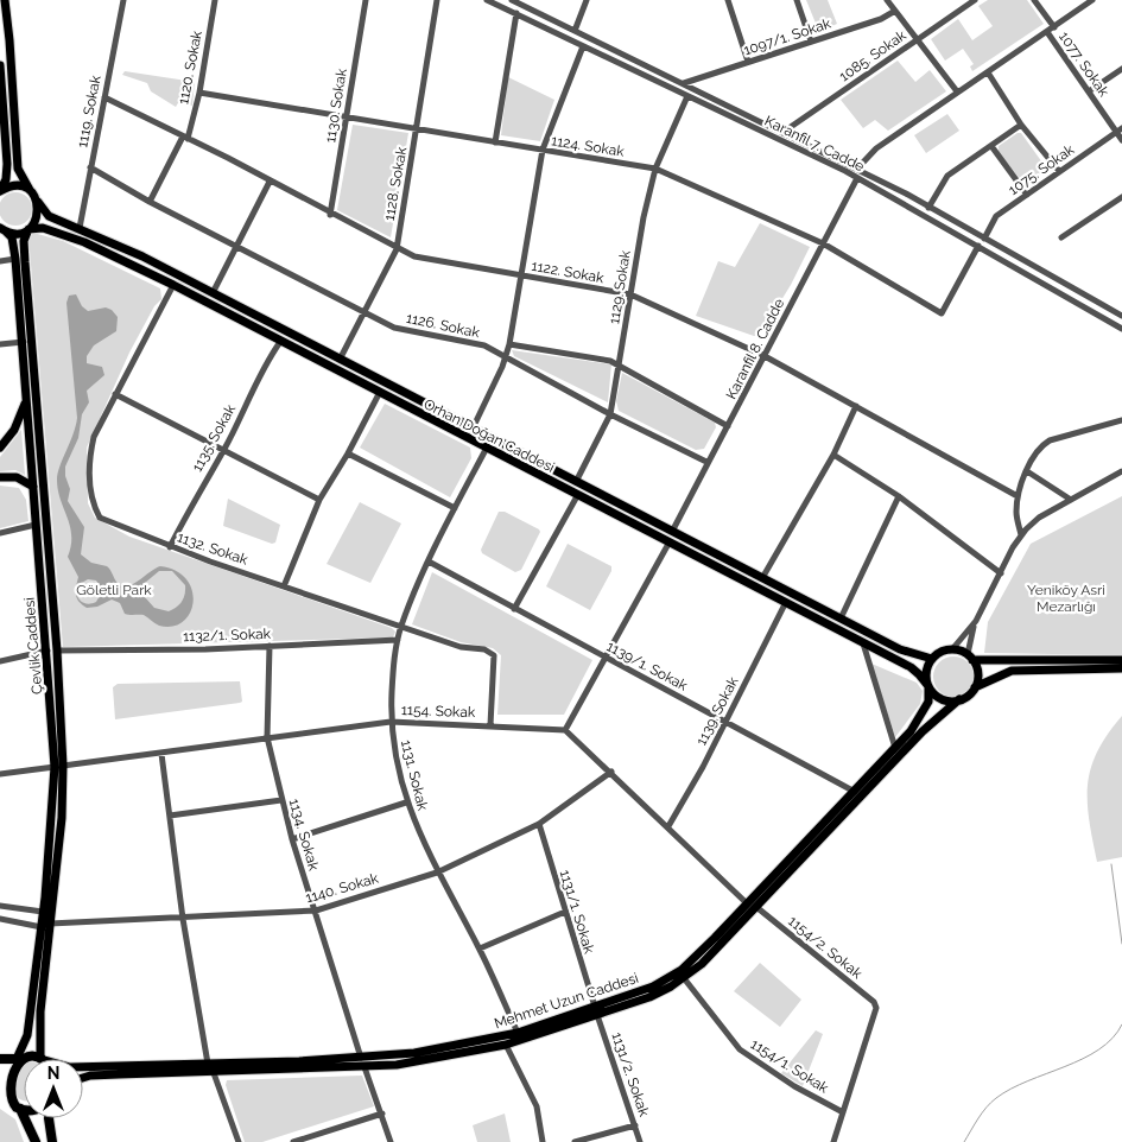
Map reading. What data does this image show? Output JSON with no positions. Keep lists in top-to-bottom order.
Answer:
{
  "streets": {
    "main road": ["Orhan Doğan Caddesi", "Çevlik Caddesi", "Mehmet Uzun Caddesi"],
    "street": [
      "1097/1. Sokak",
      "1085. Sokak",
      "1077. Sokak",
      "1120. Sokak",
      "1130. Sokak",
      "1119. Sokak",
      "Karanfil 7. Cadde",
      "1124. Sokak",
      "1075. Sokak",
      "1128. Sokak",
      "1122. Sokak",
      "1129. Sokak",
      "1126. Sokak",
      "Karanfil 8. Cadde",
      "1135. Sokak",
      "1132. Sokak",
      "1132/1. Sokak",
      "1139/1. Sokak",
      "1154. Sokak",
      "1139. Sokak",
      "1131. Sokak",
      "1134. Sokak",
      "1140. Sokak",
      "1131/1. Sokak",
      "1154/2. Sokak",
      "1154/1. Sokak",
      "1131/2. Sokak"
    ]
  },
  "crossings": [
    ["1097/1. Sokak", "Karanfil 7. Cadde"],
    ["1085. Sokak", "Karanfil 7. Cadde"],
    ["1077. Sokak", "1075. Sokak"],
    ["1120. Sokak", "1124. Sokak"],
    ["1120. Sokak", "1122. Sokak"],
    ["1120. Sokak", "1126. Sokak"],
    ["1130. Sokak", "1124. Sokak"],
    ["1130. Sokak", "1122. Sokak"],
    ["1119. Sokak", "1122. Sokak"],
    ["1119. Sokak", "1126. Sokak"],
    ["Karanfil 7. Cadde", "1124. Sokak"],
    ["Karanfil 7. Cadde", "1075. Sokak"],
    ["Karanfil 7. Cadde", "1129. Sokak"],
    ["Karanfil 7. Cadde", "Karanfil 8. Cadde"],
    ["1124. Sokak", "1128. Sokak"],
    ["1124. Sokak", "1129. Sokak"],
    ["1124. Sokak", "Karanfil 8. Cadde"],
    ["1128. Sokak", "1122. Sokak"],
    ["1128. Sokak", "1126. Sokak"],
    ["1122. Sokak", "1129. Sokak"],
    ["1122. Sokak", "Karanfil 8. Cadde"],
    ["1129. Sokak", "1126. Sokak"],
    ["1126. Sokak", "Karanfil 8. Cadde"],
    ["Orhan Doğan Caddesi", "1135. Sokak"],
    ["Orhan Doğan Caddesi", "1132. Sokak"],
    ["Orhan Doğan Caddesi", "Çevlik Caddesi"],
    ["Orhan Doğan Caddesi", "1139. Sokak"],
    ["Orhan Doğan Caddesi", "1131. Sokak"],
    ["Orhan Doğan Caddesi", "Mehmet Uzun Caddesi"],
    ["1135. Sokak", "1132. Sokak"],
    ["1132. Sokak", "1154. Sokak"],
    ["1132. Sokak", "1131. Sokak"],
    ["1132/1. Sokak", "Çevlik Caddesi"],
    ["1132/1. Sokak", "1131. Sokak"],
    ["1132/1. Sokak", "1134. Sokak"],
    ["Çevlik Caddesi", "1154. Sokak"],
    ["Çevlik Caddesi", "1140. Sokak"],
    ["1139/1. Sokak", "1139. Sokak"],
    ["1139/1. Sokak", "1131. Sokak"],
    ["1139/1. Sokak", "Mehmet Uzun Caddesi"],
    ["1154. Sokak", "1131. Sokak"],
    ["1154. Sokak", "1134. Sokak"],
    ["1131. Sokak", "1140. Sokak"],
    ["1131. Sokak", "Mehmet Uzun Caddesi"],
    ["1134. Sokak", "1140. Sokak"],
    ["1134. Sokak", "Mehmet Uzun Caddesi"],
    ["1140. Sokak", "1131/1. Sokak"],
    ["1131/1. Sokak", "Mehmet Uzun Caddesi"],
    ["1131/1. Sokak", "1131/2. Sokak"],
    ["1154/2. Sokak", "1154/1. Sokak"],
    ["Mehmet Uzun Caddesi", "1131/2. Sokak"]
  ],
  "parks": ["Göletli Park", "Yeniköy Asri Mezarlığı"],
  "north": "top"
}
